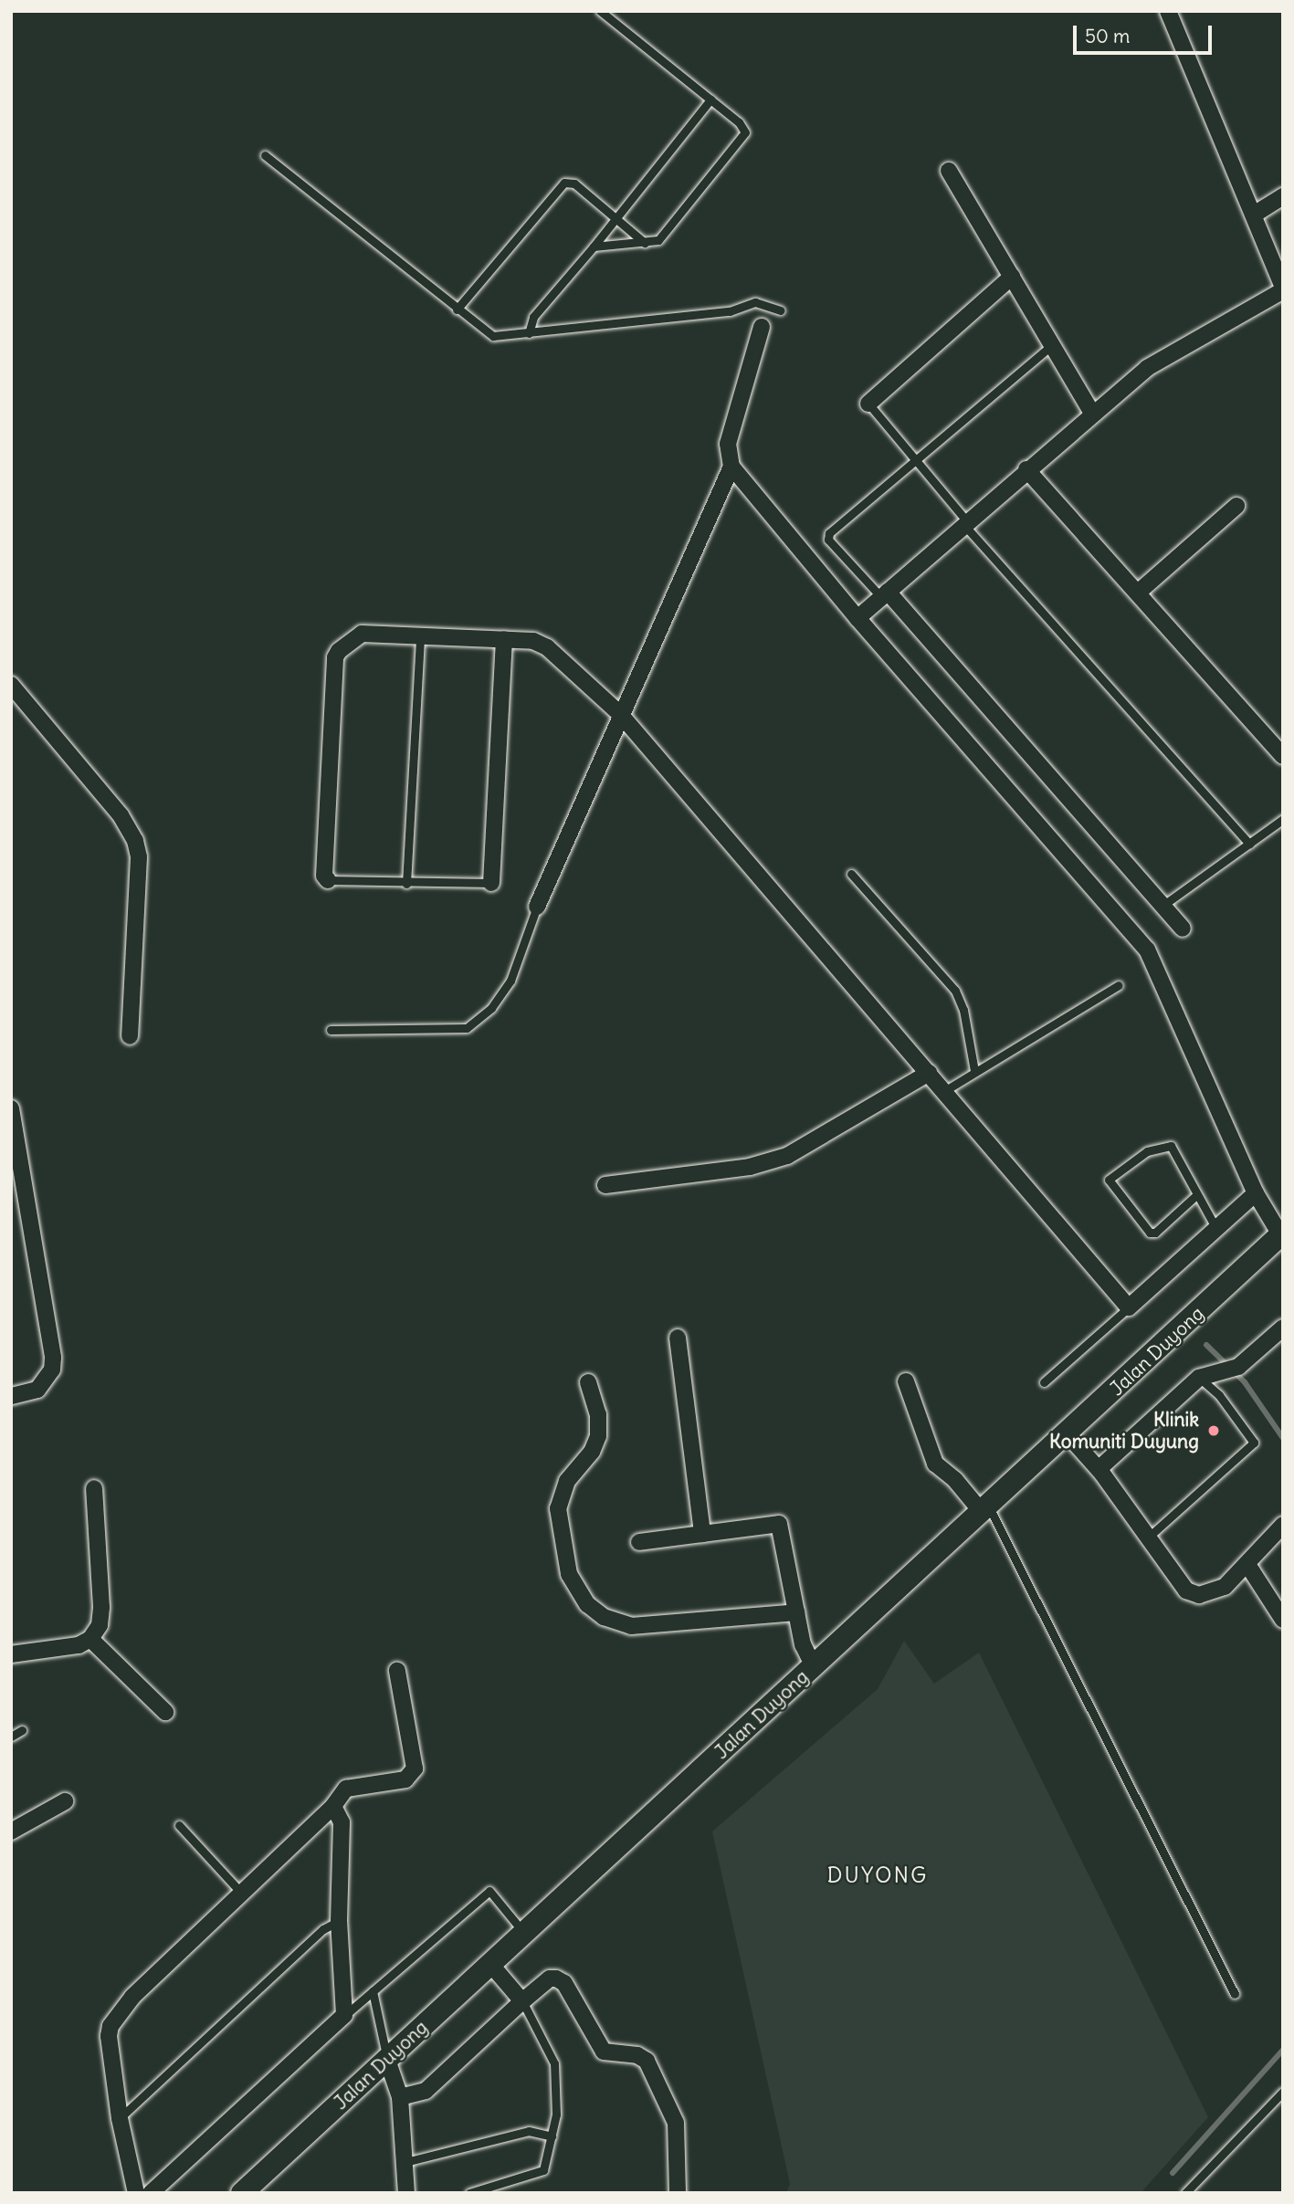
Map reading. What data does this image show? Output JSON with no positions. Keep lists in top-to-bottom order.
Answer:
{
  "streets": {
    "main road": ["Jalan Duyong"]
  },
  "districts": ["DUYONG"],
  "places": ["Klinik Komuniti Duyung"],
  "scale_bar": "50 m"
}
